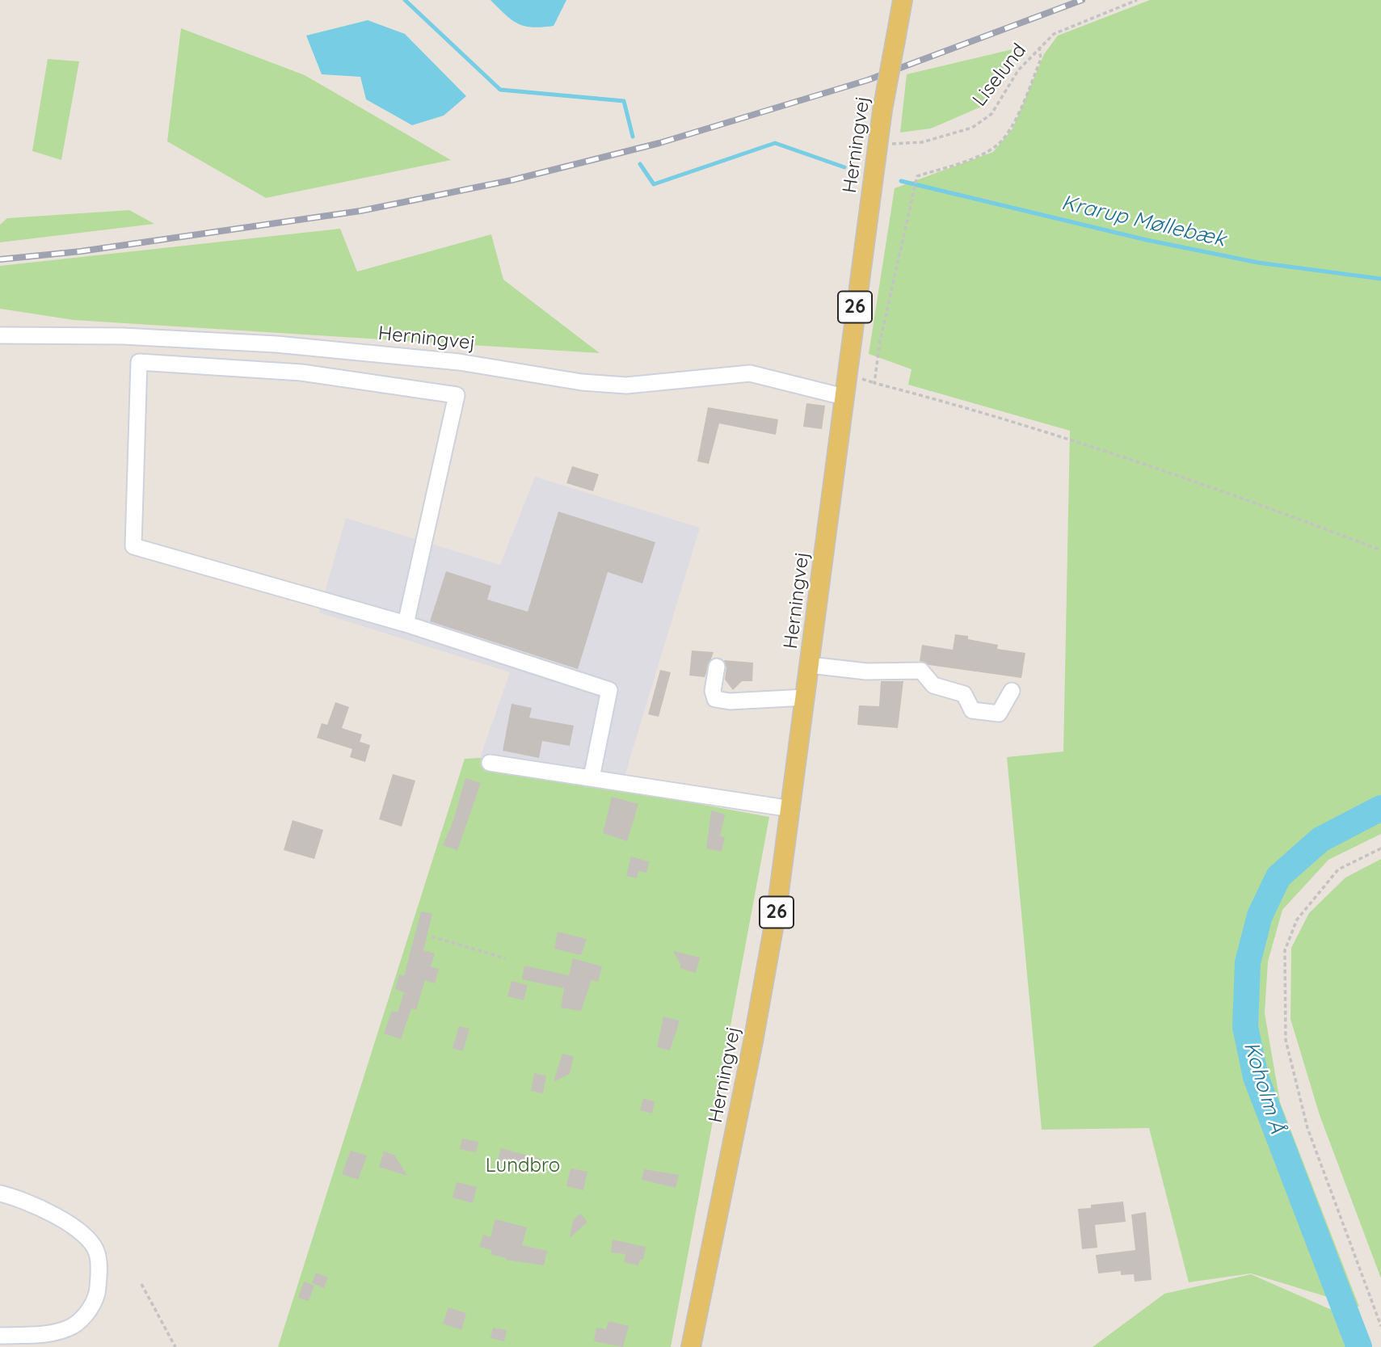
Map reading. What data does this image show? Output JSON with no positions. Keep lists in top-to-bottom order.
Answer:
{
  "streets": {
    "main road": ["Herningvej", "26"],
    "path": ["Liselund"]
  },
  "crossings": [
    ["Liselund", "Herningvej"]
  ],
  "water": ["Krarup Møllebæk", "Koholm Å"],
  "parks": ["Lundbro"]
}
